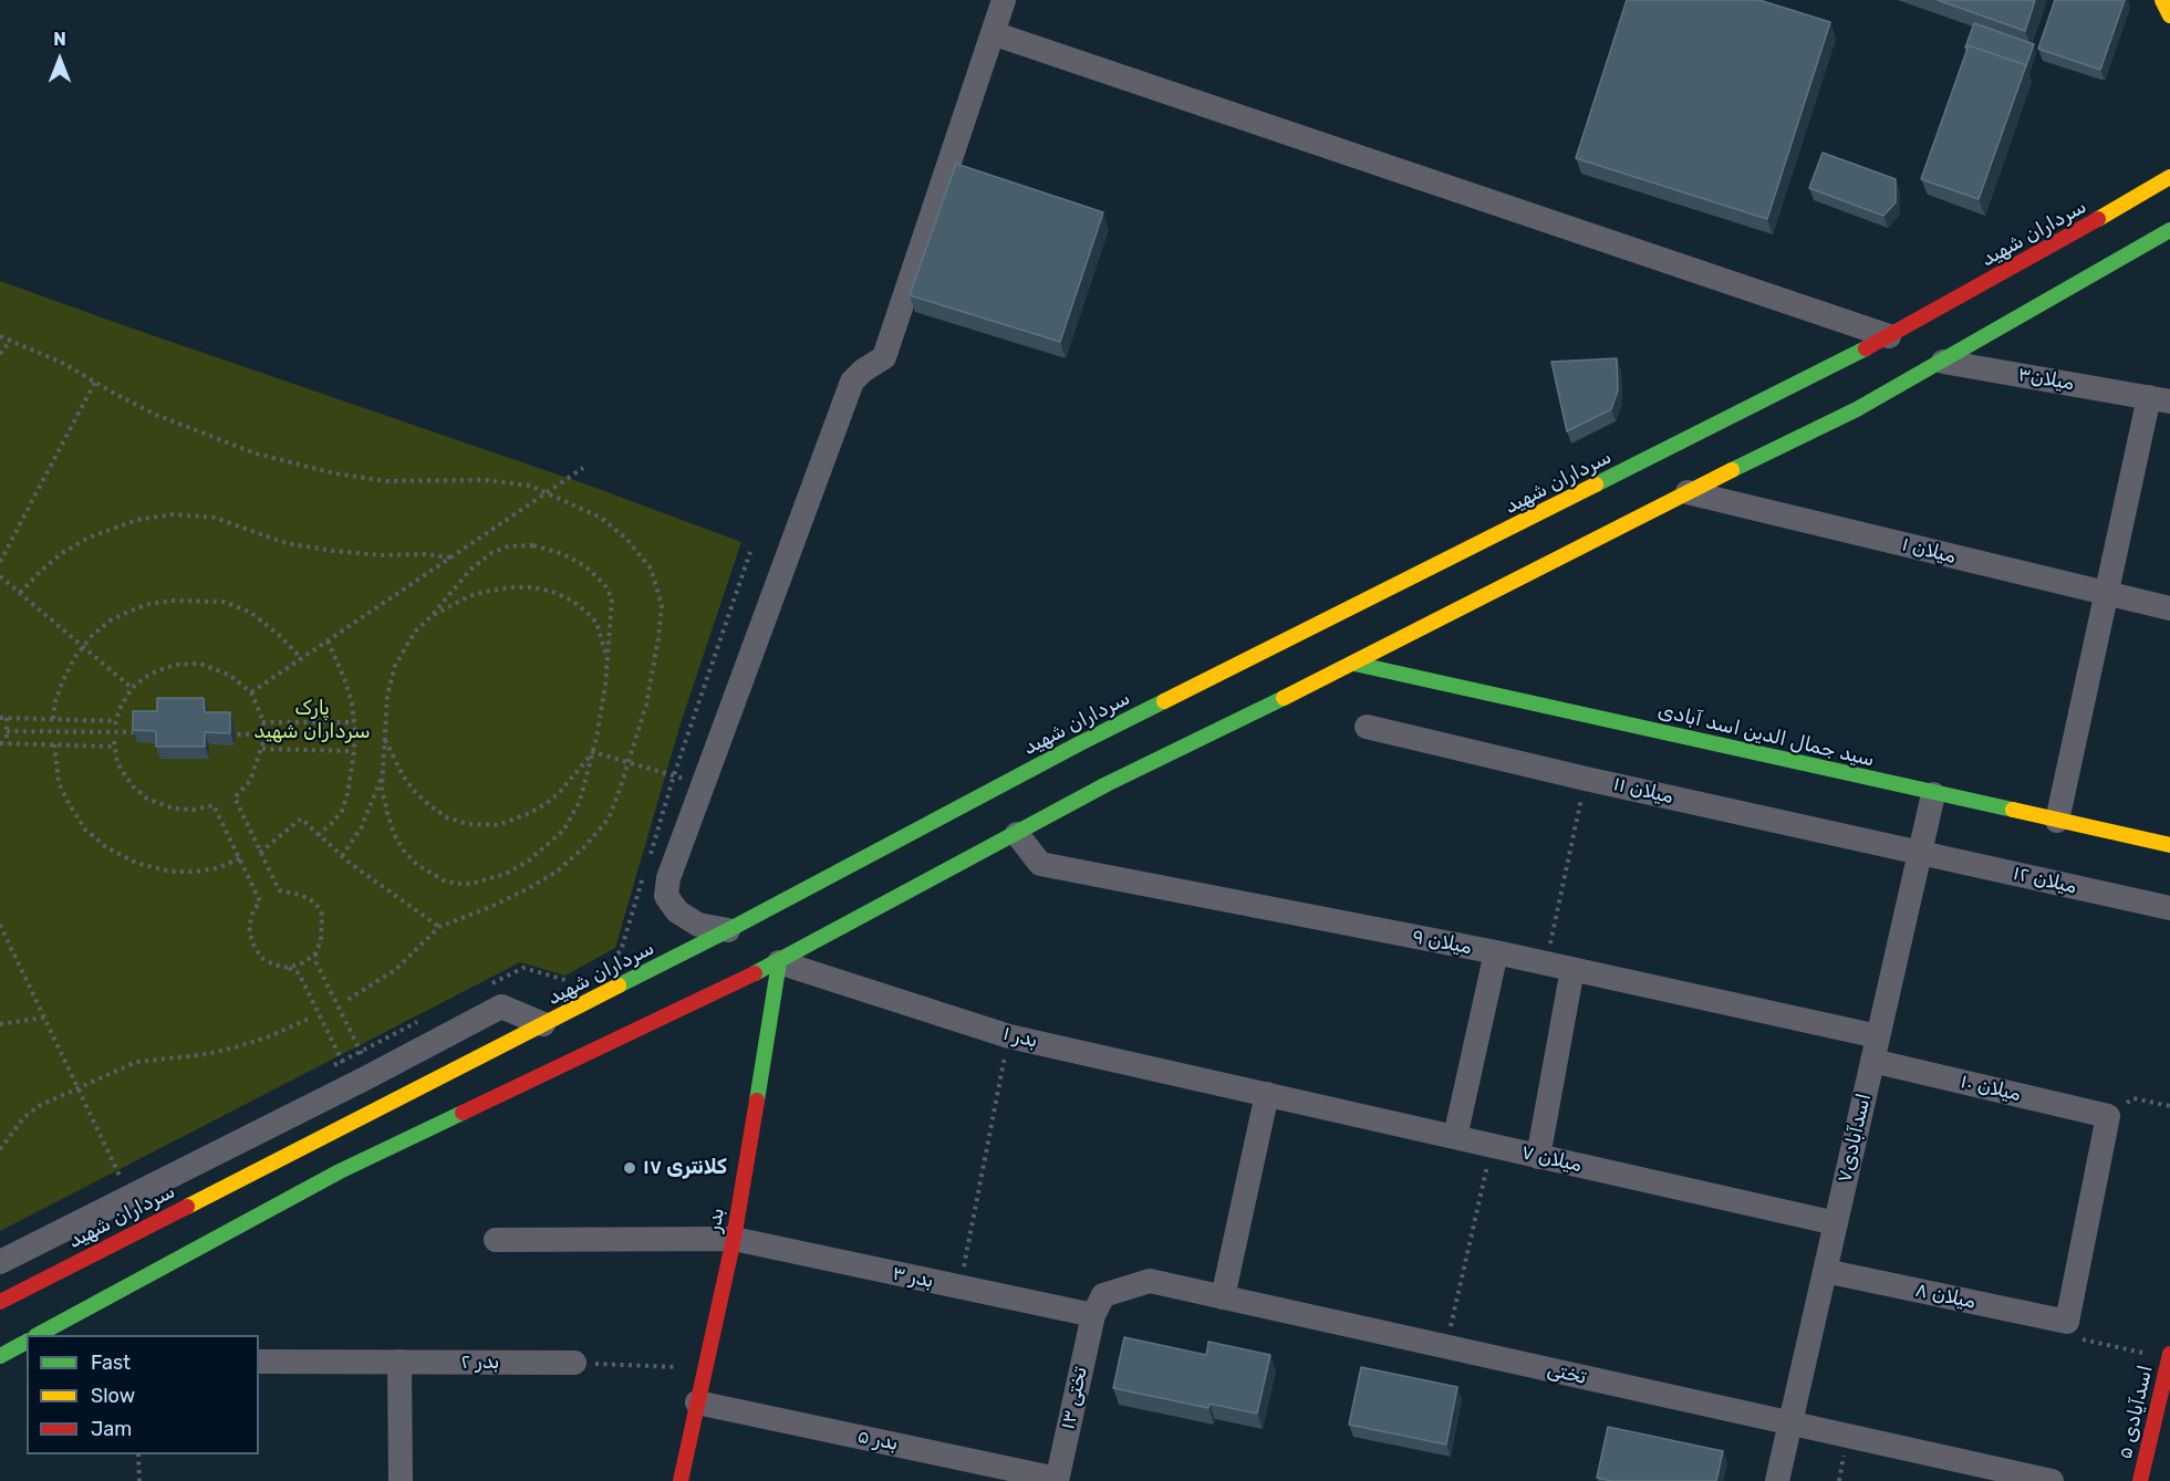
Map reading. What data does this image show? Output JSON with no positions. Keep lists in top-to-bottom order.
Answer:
{
  "streets": {
    "street": [
      "سرداران شهید",
      "میلان۳",
      "میلان ۱",
      "سید جمال الدین اسد آبادی",
      "میلان ۱۱",
      "میلان ۱۲",
      "میلان ۹",
      "بدر ۱",
      "میلان ۱۰",
      "اسدآبادی۷",
      "میلان ۷",
      "بدر",
      "بدر ۳",
      "میلان ۸",
      "بدر ۲",
      "تختی",
      "تختی ۱۳",
      "اسدآیادی ۵",
      "بدر ۵"
    ]
  },
  "crossings": [
    ["سید جمال الدین اسد آبادی", "اسدآبادی۷"],
    ["میلان ۱۱", "میلان ۱۲"],
    ["میلان ۱۱", "اسدآبادی۷"],
    ["میلان ۱۲", "اسدآبادی۷"],
    ["میلان ۹", "اسدآبادی۷"],
    ["بدر ۱", "میلان ۷"],
    ["بدر ۱", "بدر"],
    ["میلان ۱۰", "اسدآبادی۷"],
    ["اسدآبادی۷", "میلان ۷"],
    ["اسدآبادی۷", "میلان ۸"],
    ["اسدآبادی۷", "تختی"],
    ["بدر", "بدر ۳"],
    ["بدر", "بدر ۵"],
    ["بدر ۳", "تختی"],
    ["بدر ۳", "تختی ۱۳"],
    ["تختی", "تختی ۱۳"],
    ["تختی ۱۳", "بدر ۵"]
  ],
  "parks": ["پارک سرداران شهید"],
  "places": ["کلانتری ۱۷"],
  "legend": ["Fast", "Slow", "Jam"],
  "north": "top"
}
